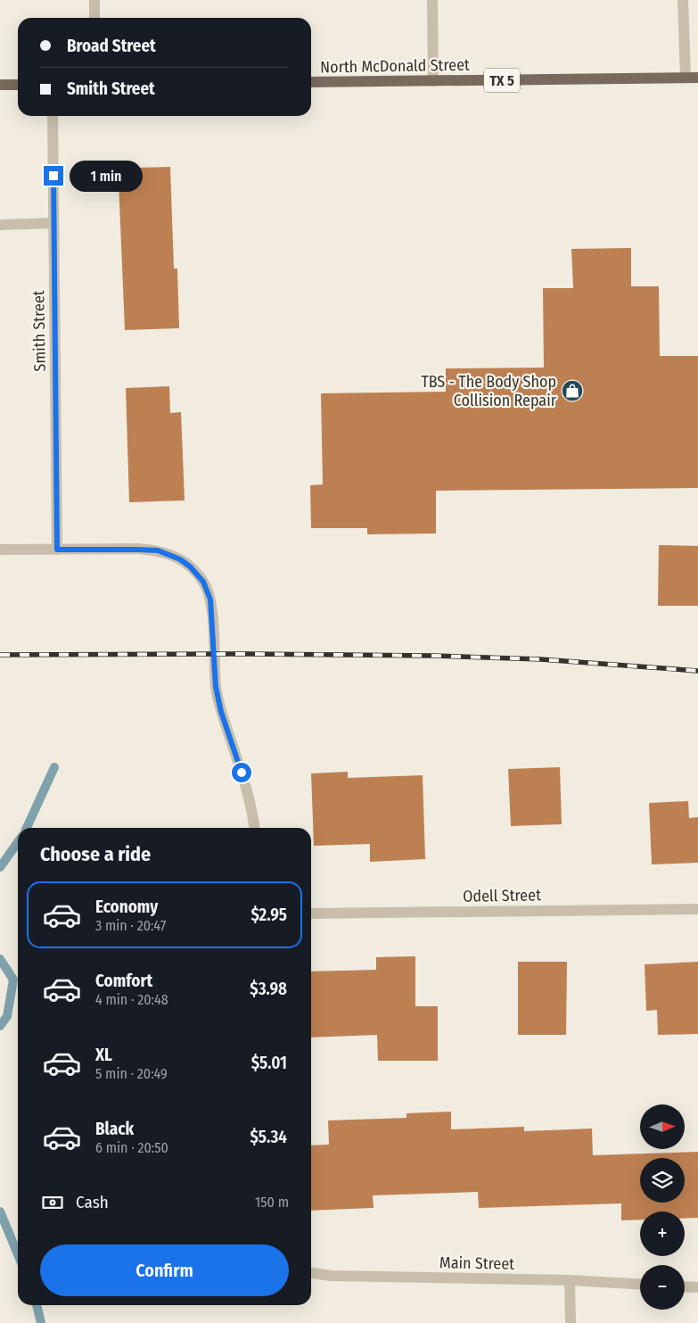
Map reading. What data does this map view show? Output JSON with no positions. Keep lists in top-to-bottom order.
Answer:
{
  "streets": {
    "main road": ["North McDonald Street", "TX 5"],
    "street": ["Smith Street", "Odell Street", "Main Street"]
  },
  "places": {
    "shop": ["TBS - The Body Shop Collision Repair"]
  },
  "north": "right",
  "page": {
    "banner": ["Broad Street", "Smith Street"],
    "bubble": "1 min",
    "heading": "Choose a ride",
    "list": [
      {
        "name": "Economy",
        "note": "3 min · 20:47",
        "value": "$2.95"
      },
      {
        "name": "Comfort",
        "note": "4 min · 20:48",
        "value": "$3.98"
      },
      {
        "name": "XL",
        "note": "5 min · 20:49",
        "value": "$5.01"
      },
      {
        "name": "Black",
        "note": "6 min · 20:50",
        "value": "$5.34"
      }
    ],
    "map_buttons": ["+", "−"],
    "pay": ["Cash", "150 m"],
    "buttons": "Confirm"
  }
}
